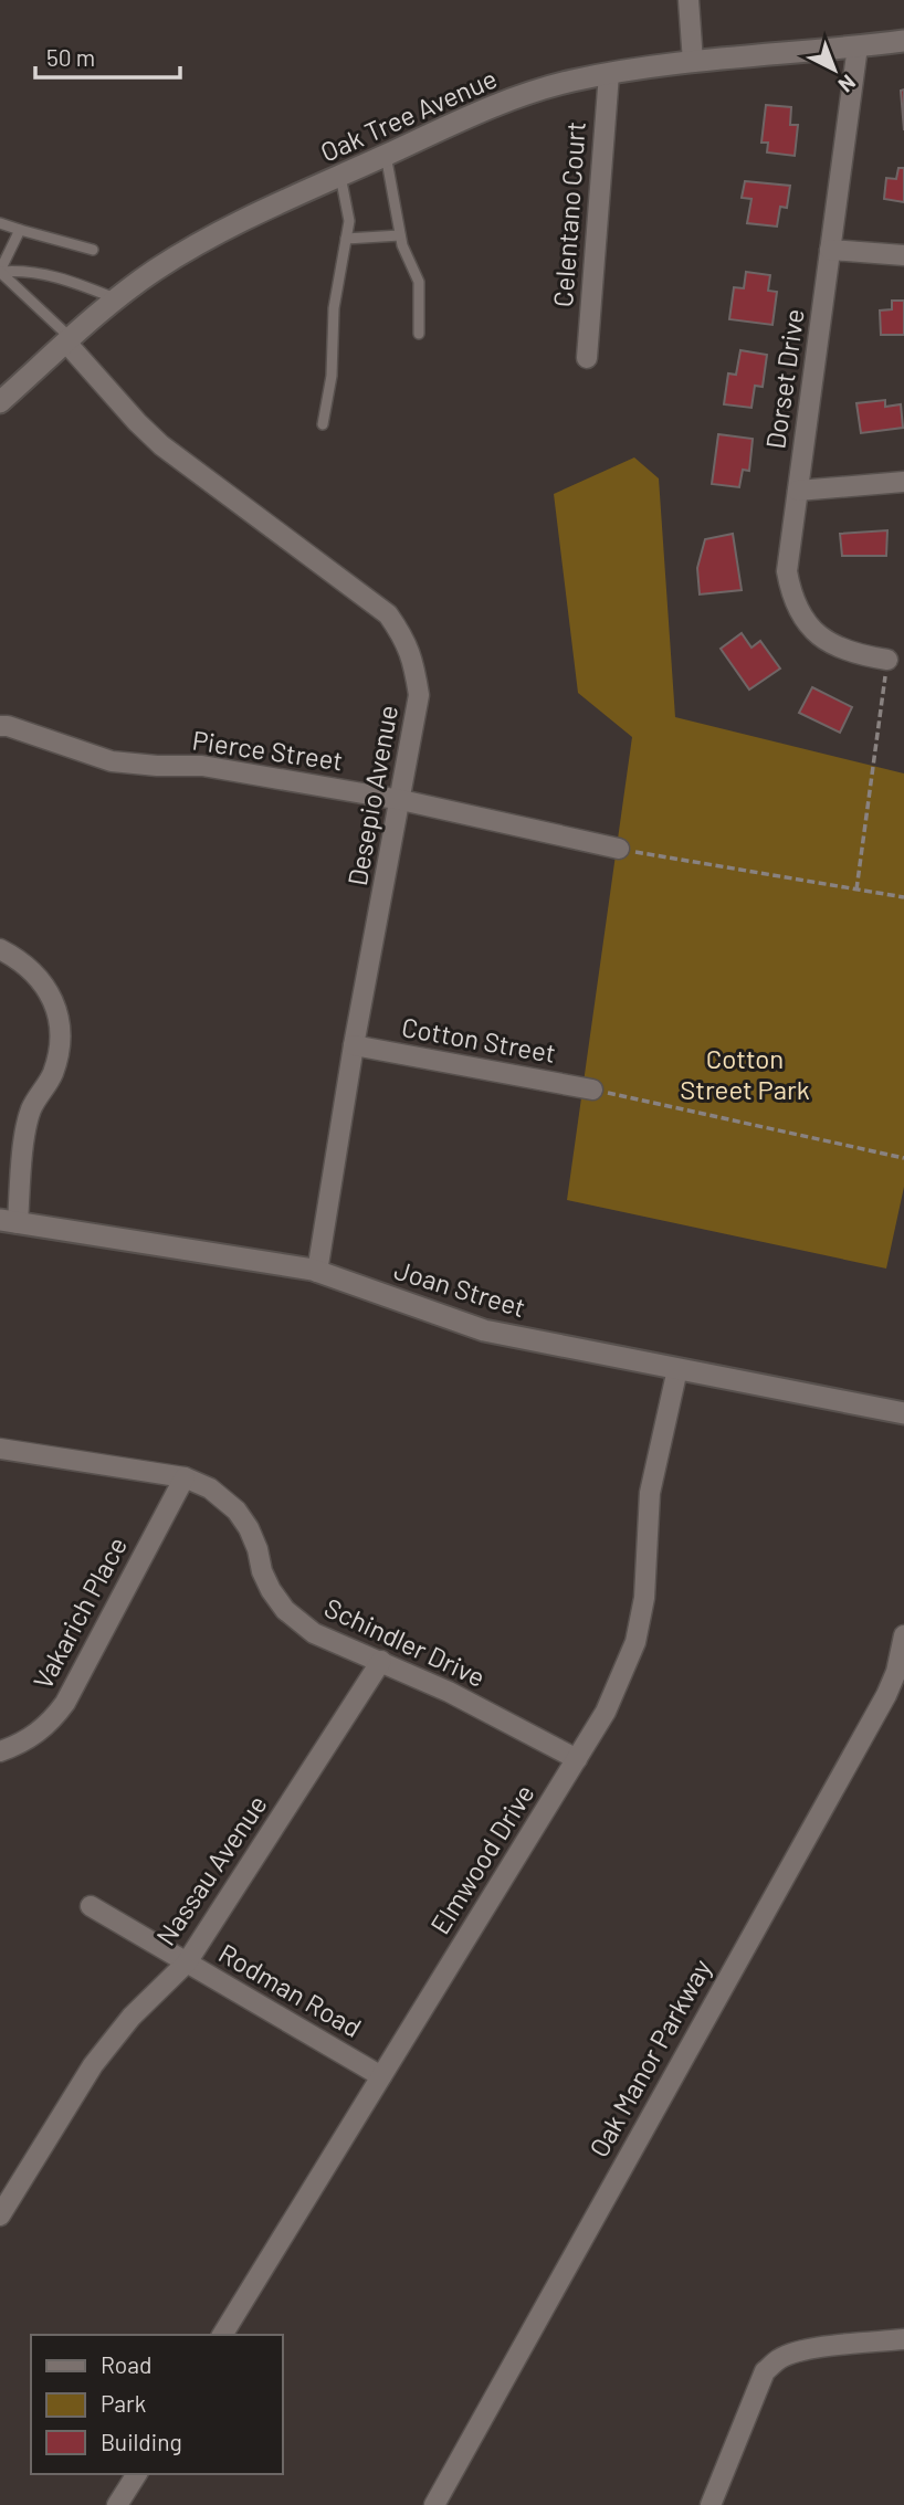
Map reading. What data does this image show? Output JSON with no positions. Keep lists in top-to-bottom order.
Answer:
{
  "streets": {
    "street": [
      "Oak Tree Avenue",
      "Celentano Court",
      "Dorset Drive",
      "Pierce Street",
      "Desepio Avenue",
      "Cotton Street",
      "Joan Street",
      "Vakarich Place",
      "Schindler Drive",
      "Elmwood Drive",
      "Nassau Avenue",
      "Rodman Road",
      "Oak Manor Parkway"
    ]
  },
  "crossings": [
    ["Oak Tree Avenue", "Celentano Court"],
    ["Oak Tree Avenue", "Dorset Drive"],
    ["Oak Tree Avenue", "Desepio Avenue"],
    ["Pierce Street", "Desepio Avenue"],
    ["Desepio Avenue", "Cotton Street"],
    ["Desepio Avenue", "Joan Street"],
    ["Joan Street", "Elmwood Drive"],
    ["Vakarich Place", "Schindler Drive"],
    ["Schindler Drive", "Elmwood Drive"],
    ["Schindler Drive", "Nassau Avenue"],
    ["Elmwood Drive", "Rodman Road"],
    ["Nassau Avenue", "Rodman Road"]
  ],
  "parks": ["Cotton Street Park"],
  "legend": ["Road", "Park", "Building"],
  "scale_bar": "50 m",
  "north": "bottom right"
}
